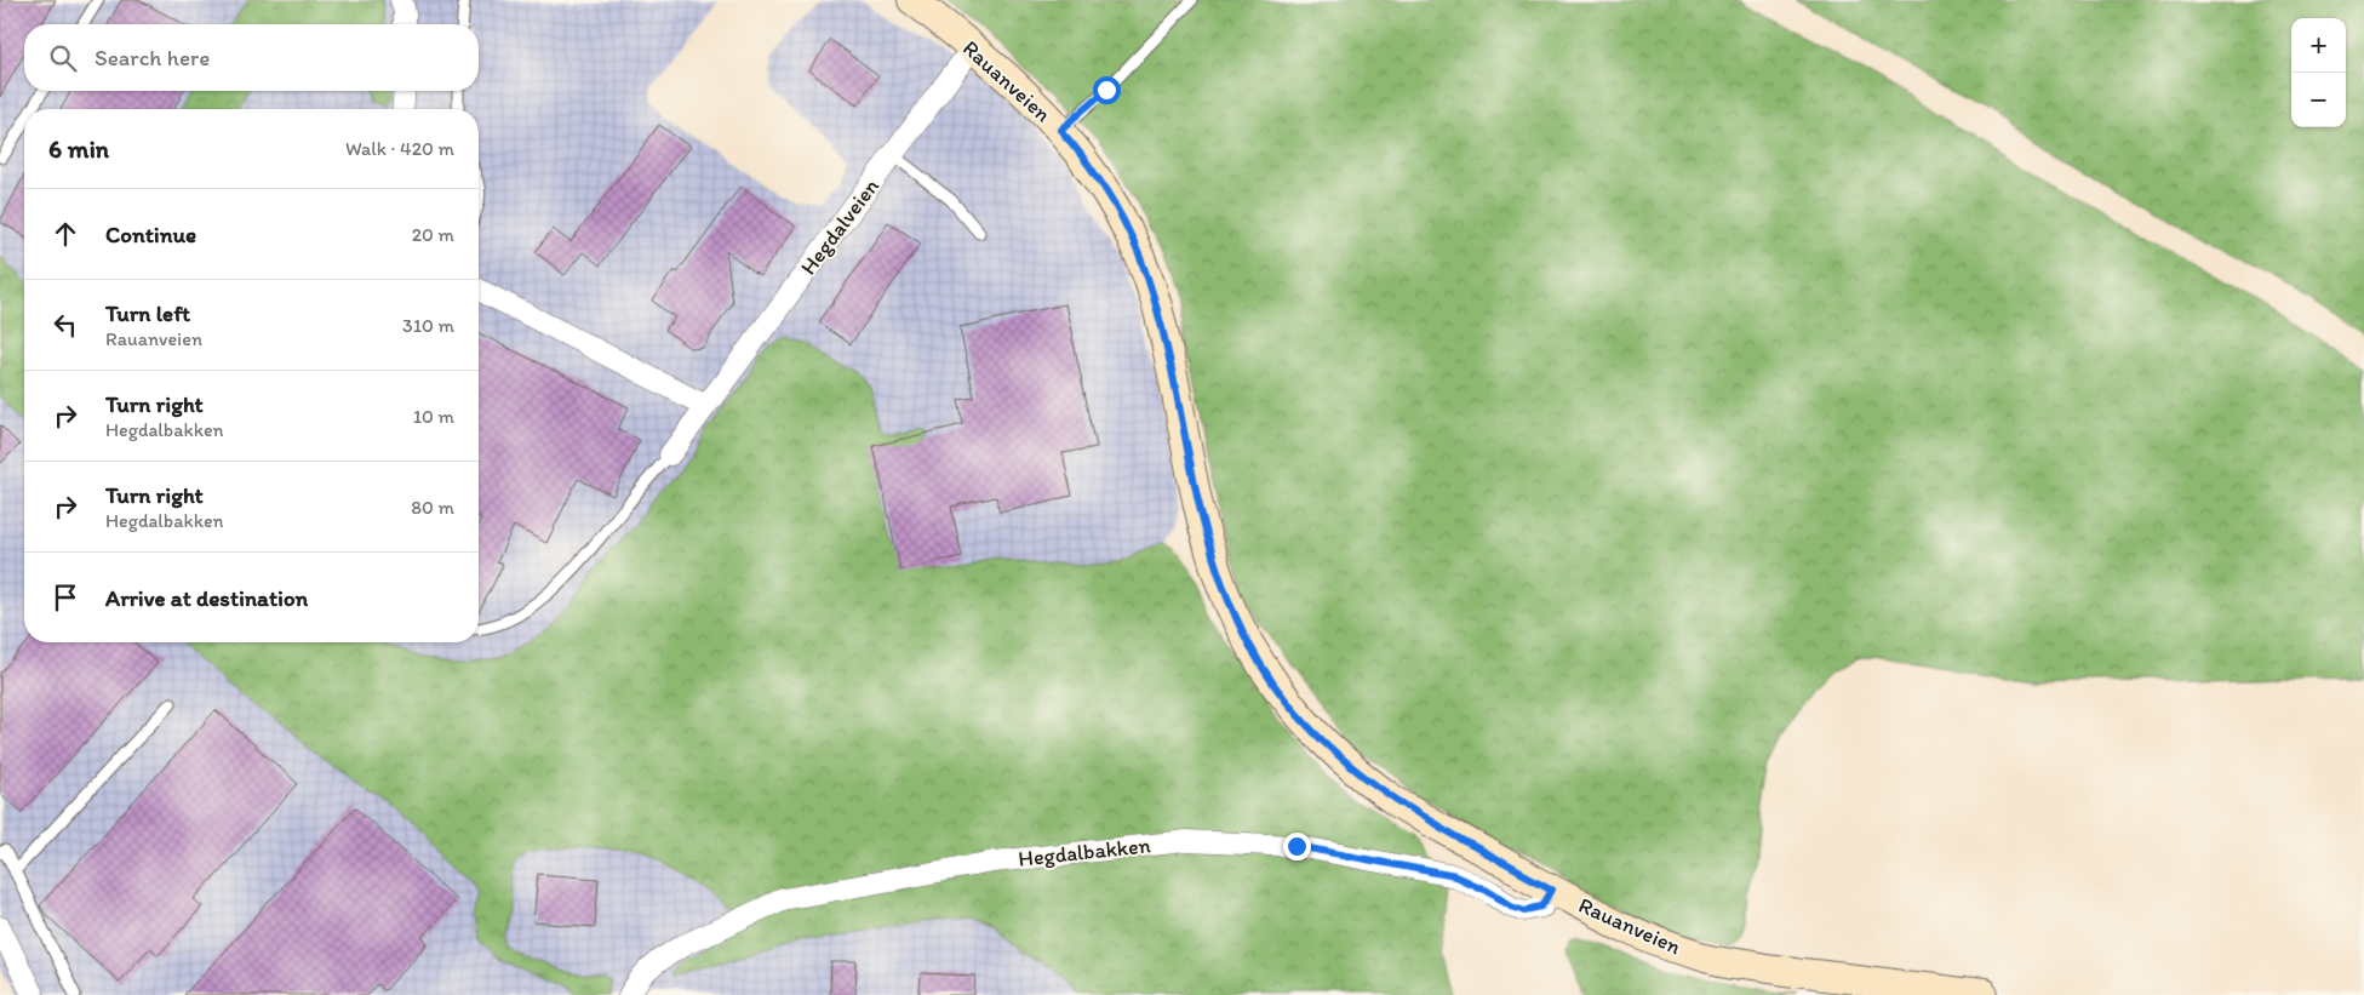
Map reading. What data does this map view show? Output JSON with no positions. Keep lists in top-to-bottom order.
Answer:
{
  "streets": {
    "main road": ["Rauanveien"],
    "street": ["Hegdalveien", "Hegdalbakken"]
  },
  "crossings": [
    ["Rauanveien", "Hegdalveien"],
    ["Rauanveien", "Hegdalbakken"]
  ],
  "page": {
    "map_buttons": ["+", "−"],
    "search": "Search here",
    "heading": ["6 min", "Walk · 420 m"],
    "list": [
      ["Continue", "20 m"],
      ["Turn left", "Rauanveien", "310 m"],
      ["Turn right", "Hegdalbakken", "10 m"],
      ["Turn right", "Hegdalbakken", "80 m"],
      "Arrive at destination"
    ]
  }
}
